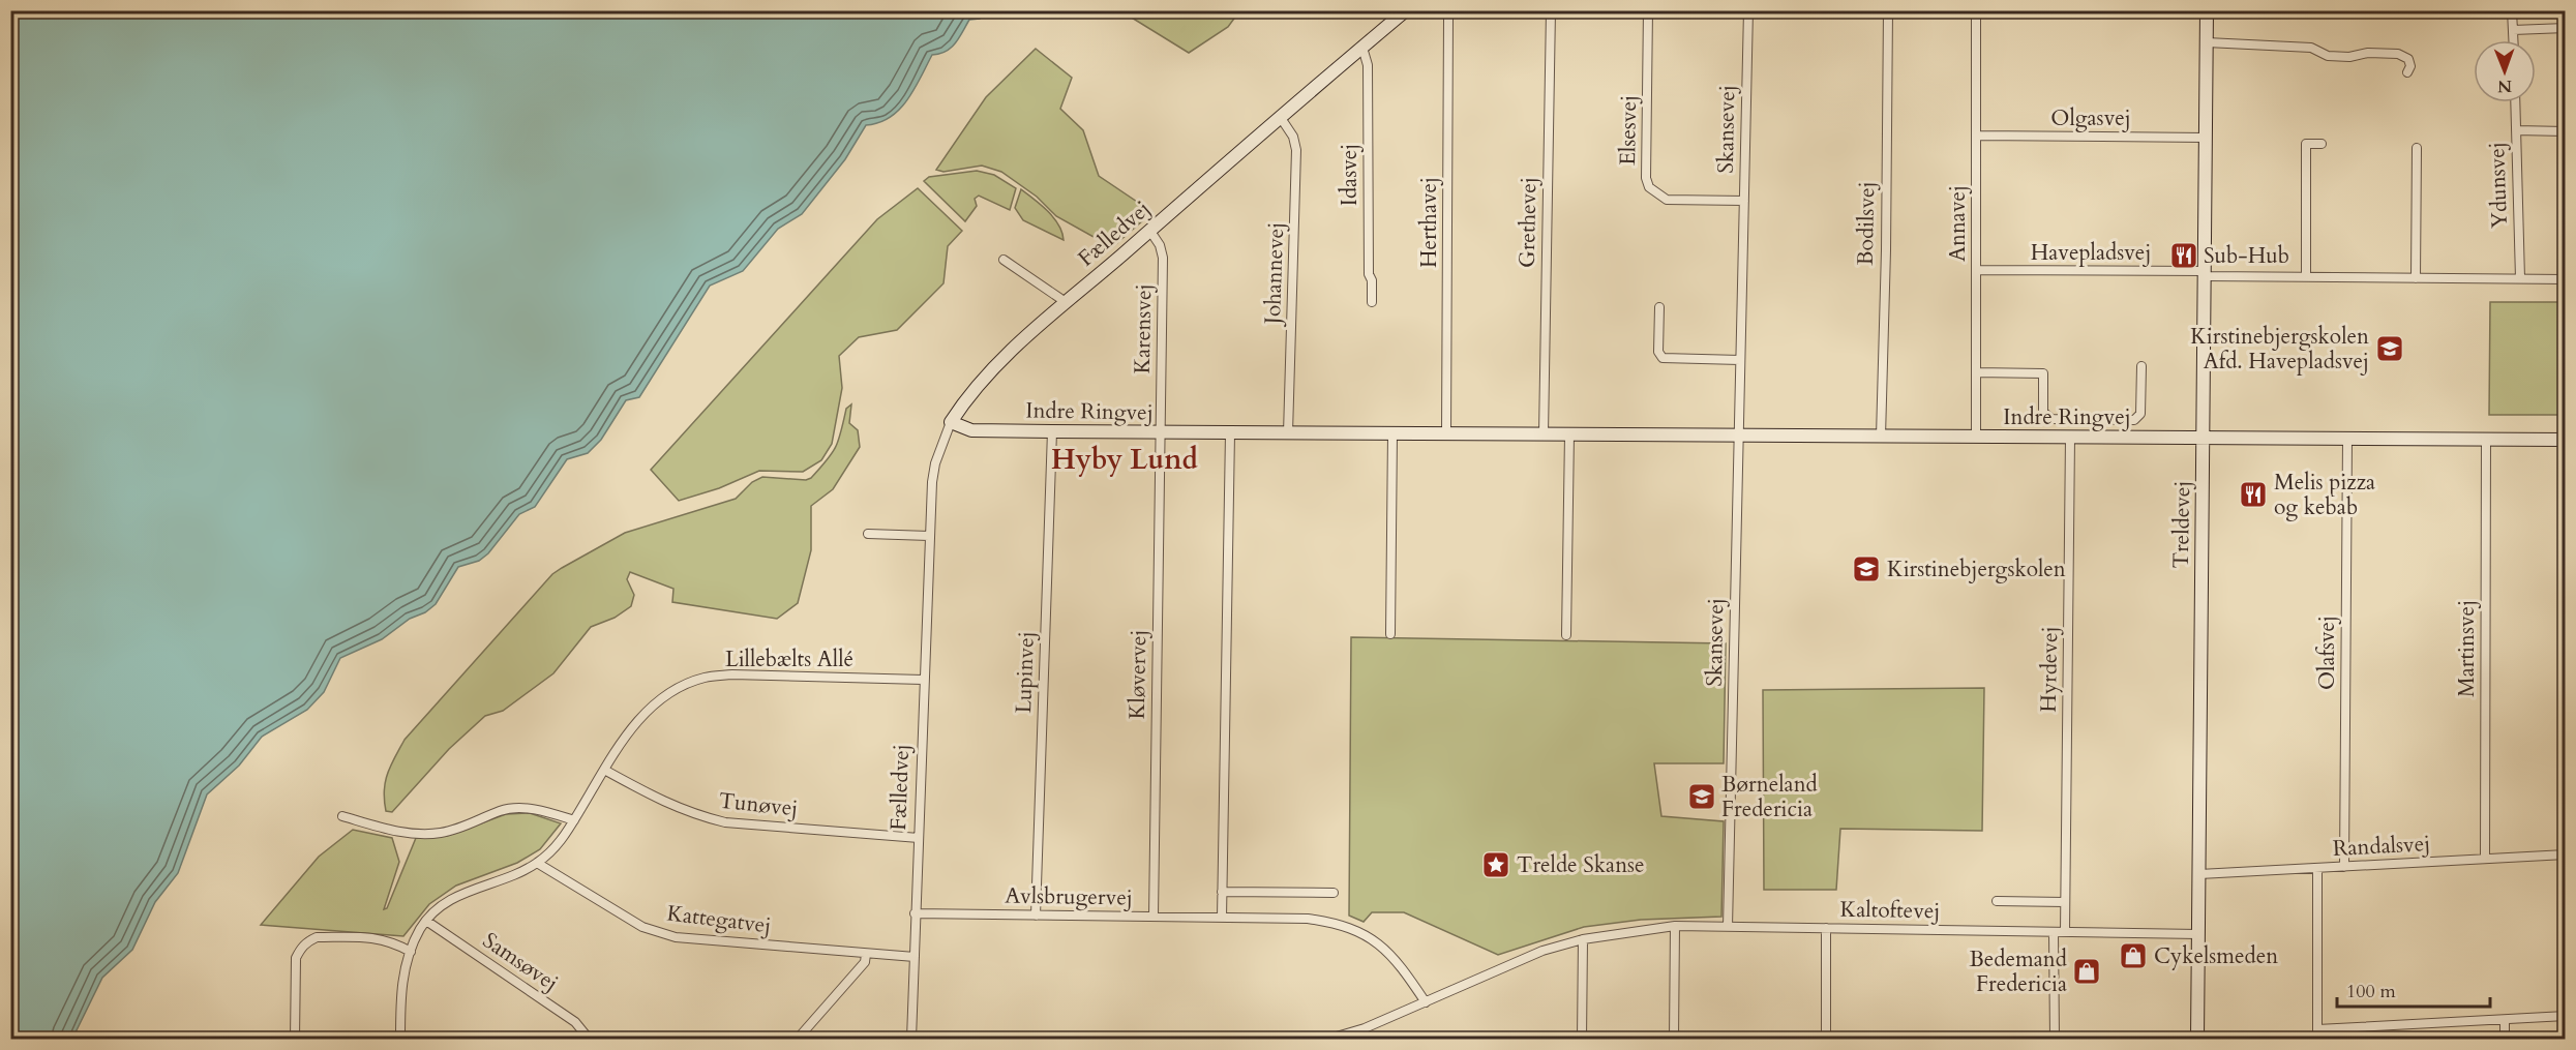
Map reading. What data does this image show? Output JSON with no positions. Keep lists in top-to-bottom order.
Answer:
{
  "streets": {
    "street": [
      "Olgasvej",
      "Skansevej",
      "Elsesvej",
      "Idasvej",
      "Ydunsvej",
      "Herthavej",
      "Grethevej",
      "Bodilsvej",
      "Annavej",
      "Fælledvej",
      "Havepladsvej",
      "Johannevej",
      "Karensvej",
      "Indre Ringvej",
      "Treldevej",
      "Martinsvej",
      "Olafsvej",
      "Lillebælts Allé",
      "Hyrdevej",
      "Lupinvej",
      "Kløvervej",
      "Tunøvej",
      "Randalsvej",
      "Avlsbrugervej",
      "Kaltoftevej",
      "Kattegatvej",
      "Samsøvej"
    ]
  },
  "crossings": [
    ["Olgasvej", "Annavej"],
    ["Olgasvej", "Treldevej"],
    ["Skansevej", "Elsesvej"],
    ["Skansevej", "Indre Ringvej"],
    ["Skansevej", "Kaltoftevej"],
    ["Idasvej", "Fælledvej"],
    ["Ydunsvej", "Havepladsvej"],
    ["Herthavej", "Indre Ringvej"],
    ["Grethevej", "Indre Ringvej"],
    ["Bodilsvej", "Indre Ringvej"],
    ["Annavej", "Havepladsvej"],
    ["Annavej", "Indre Ringvej"],
    ["Fælledvej", "Johannevej"],
    ["Fælledvej", "Karensvej"],
    ["Fælledvej", "Indre Ringvej"],
    ["Fælledvej", "Lillebælts Allé"],
    ["Fælledvej", "Tunøvej"],
    ["Fælledvej", "Avlsbrugervej"],
    ["Fælledvej", "Kattegatvej"],
    ["Havepladsvej", "Treldevej"],
    ["Johannevej", "Indre Ringvej"],
    ["Karensvej", "Indre Ringvej"],
    ["Karensvej", "Kløvervej"],
    ["Indre Ringvej", "Treldevej"],
    ["Indre Ringvej", "Martinsvej"],
    ["Indre Ringvej", "Olafsvej"],
    ["Indre Ringvej", "Hyrdevej"],
    ["Indre Ringvej", "Lupinvej"],
    ["Indre Ringvej", "Kløvervej"],
    ["Treldevej", "Randalsvej"],
    ["Treldevej", "Kaltoftevej"],
    ["Martinsvej", "Randalsvej"],
    ["Olafsvej", "Randalsvej"],
    ["Lillebælts Allé", "Tunøvej"],
    ["Lillebælts Allé", "Kattegatvej"],
    ["Lillebælts Allé", "Samsøvej"],
    ["Hyrdevej", "Kaltoftevej"],
    ["Lupinvej", "Avlsbrugervej"],
    ["Kløvervej", "Avlsbrugervej"],
    ["Avlsbrugervej", "Kaltoftevej"]
  ],
  "districts": ["Hyby Lund"],
  "places": {
    "restaurant": ["Sub-Hub", "Melis pizza og kebab"],
    "school or university": ["Kirstinebjergskolen Afd. Havepladsvej", "Kirstinebjergskolen", "Børneland Fredericia"],
    "place": ["Trelde Skanse"],
    "shop": ["Cykelsmeden", "Bedemand Fredericia"]
  },
  "scale_bar": "100 m",
  "north": "bottom"
}
